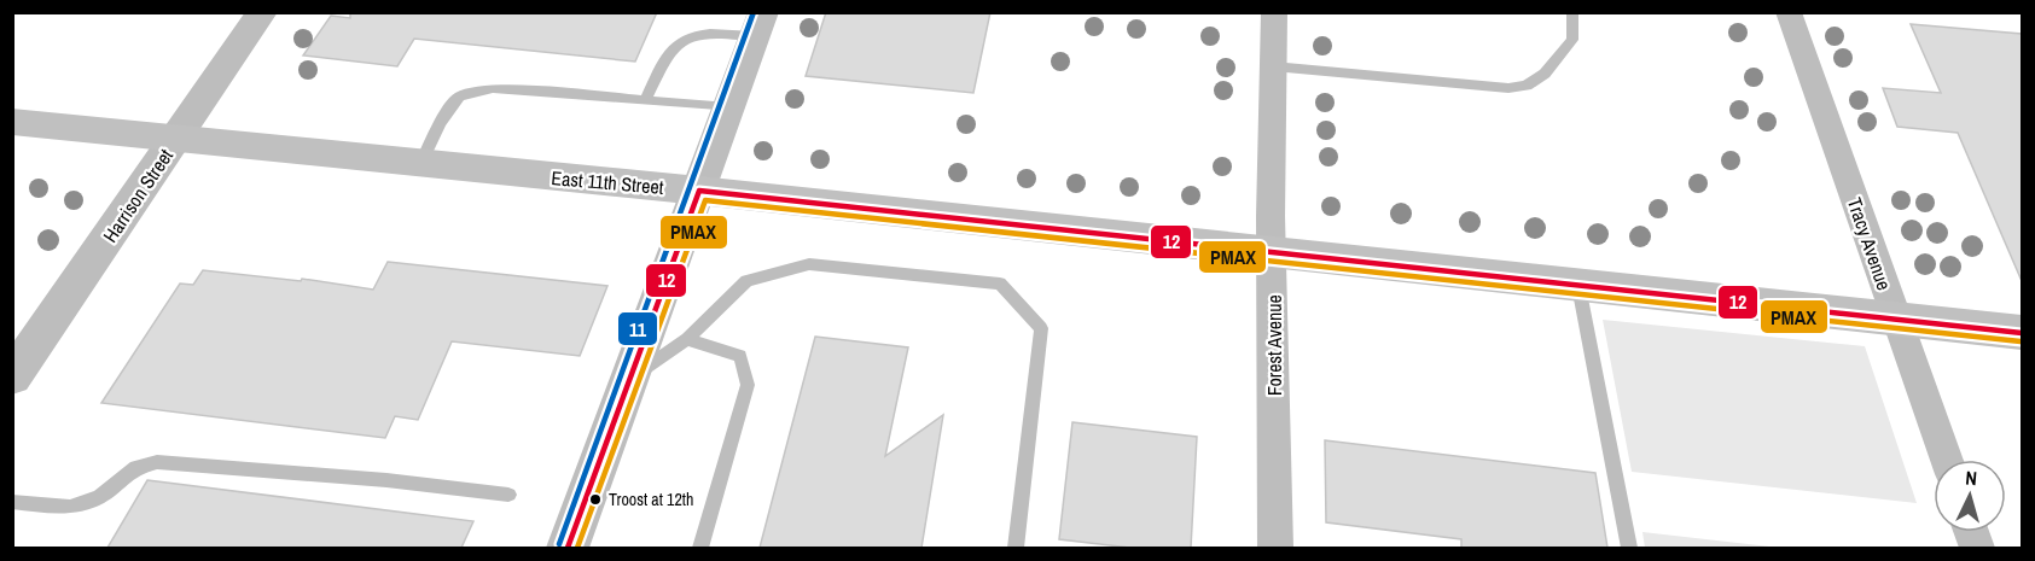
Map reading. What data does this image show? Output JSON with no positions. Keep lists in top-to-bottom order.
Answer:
{
  "streets": {
    "main road": ["East 11th Street"],
    "street": ["Harrison Street", "Tracy Avenue", "Forest Avenue"]
  },
  "crossings": [
    ["East 11th Street", "Harrison Street"],
    ["East 11th Street", "Tracy Avenue"],
    ["East 11th Street", "Forest Avenue"]
  ],
  "places": ["Troost at 12th"],
  "lines": ["transit line 11", "transit line 12", "transit line PMAX"],
  "north": "top"
}
